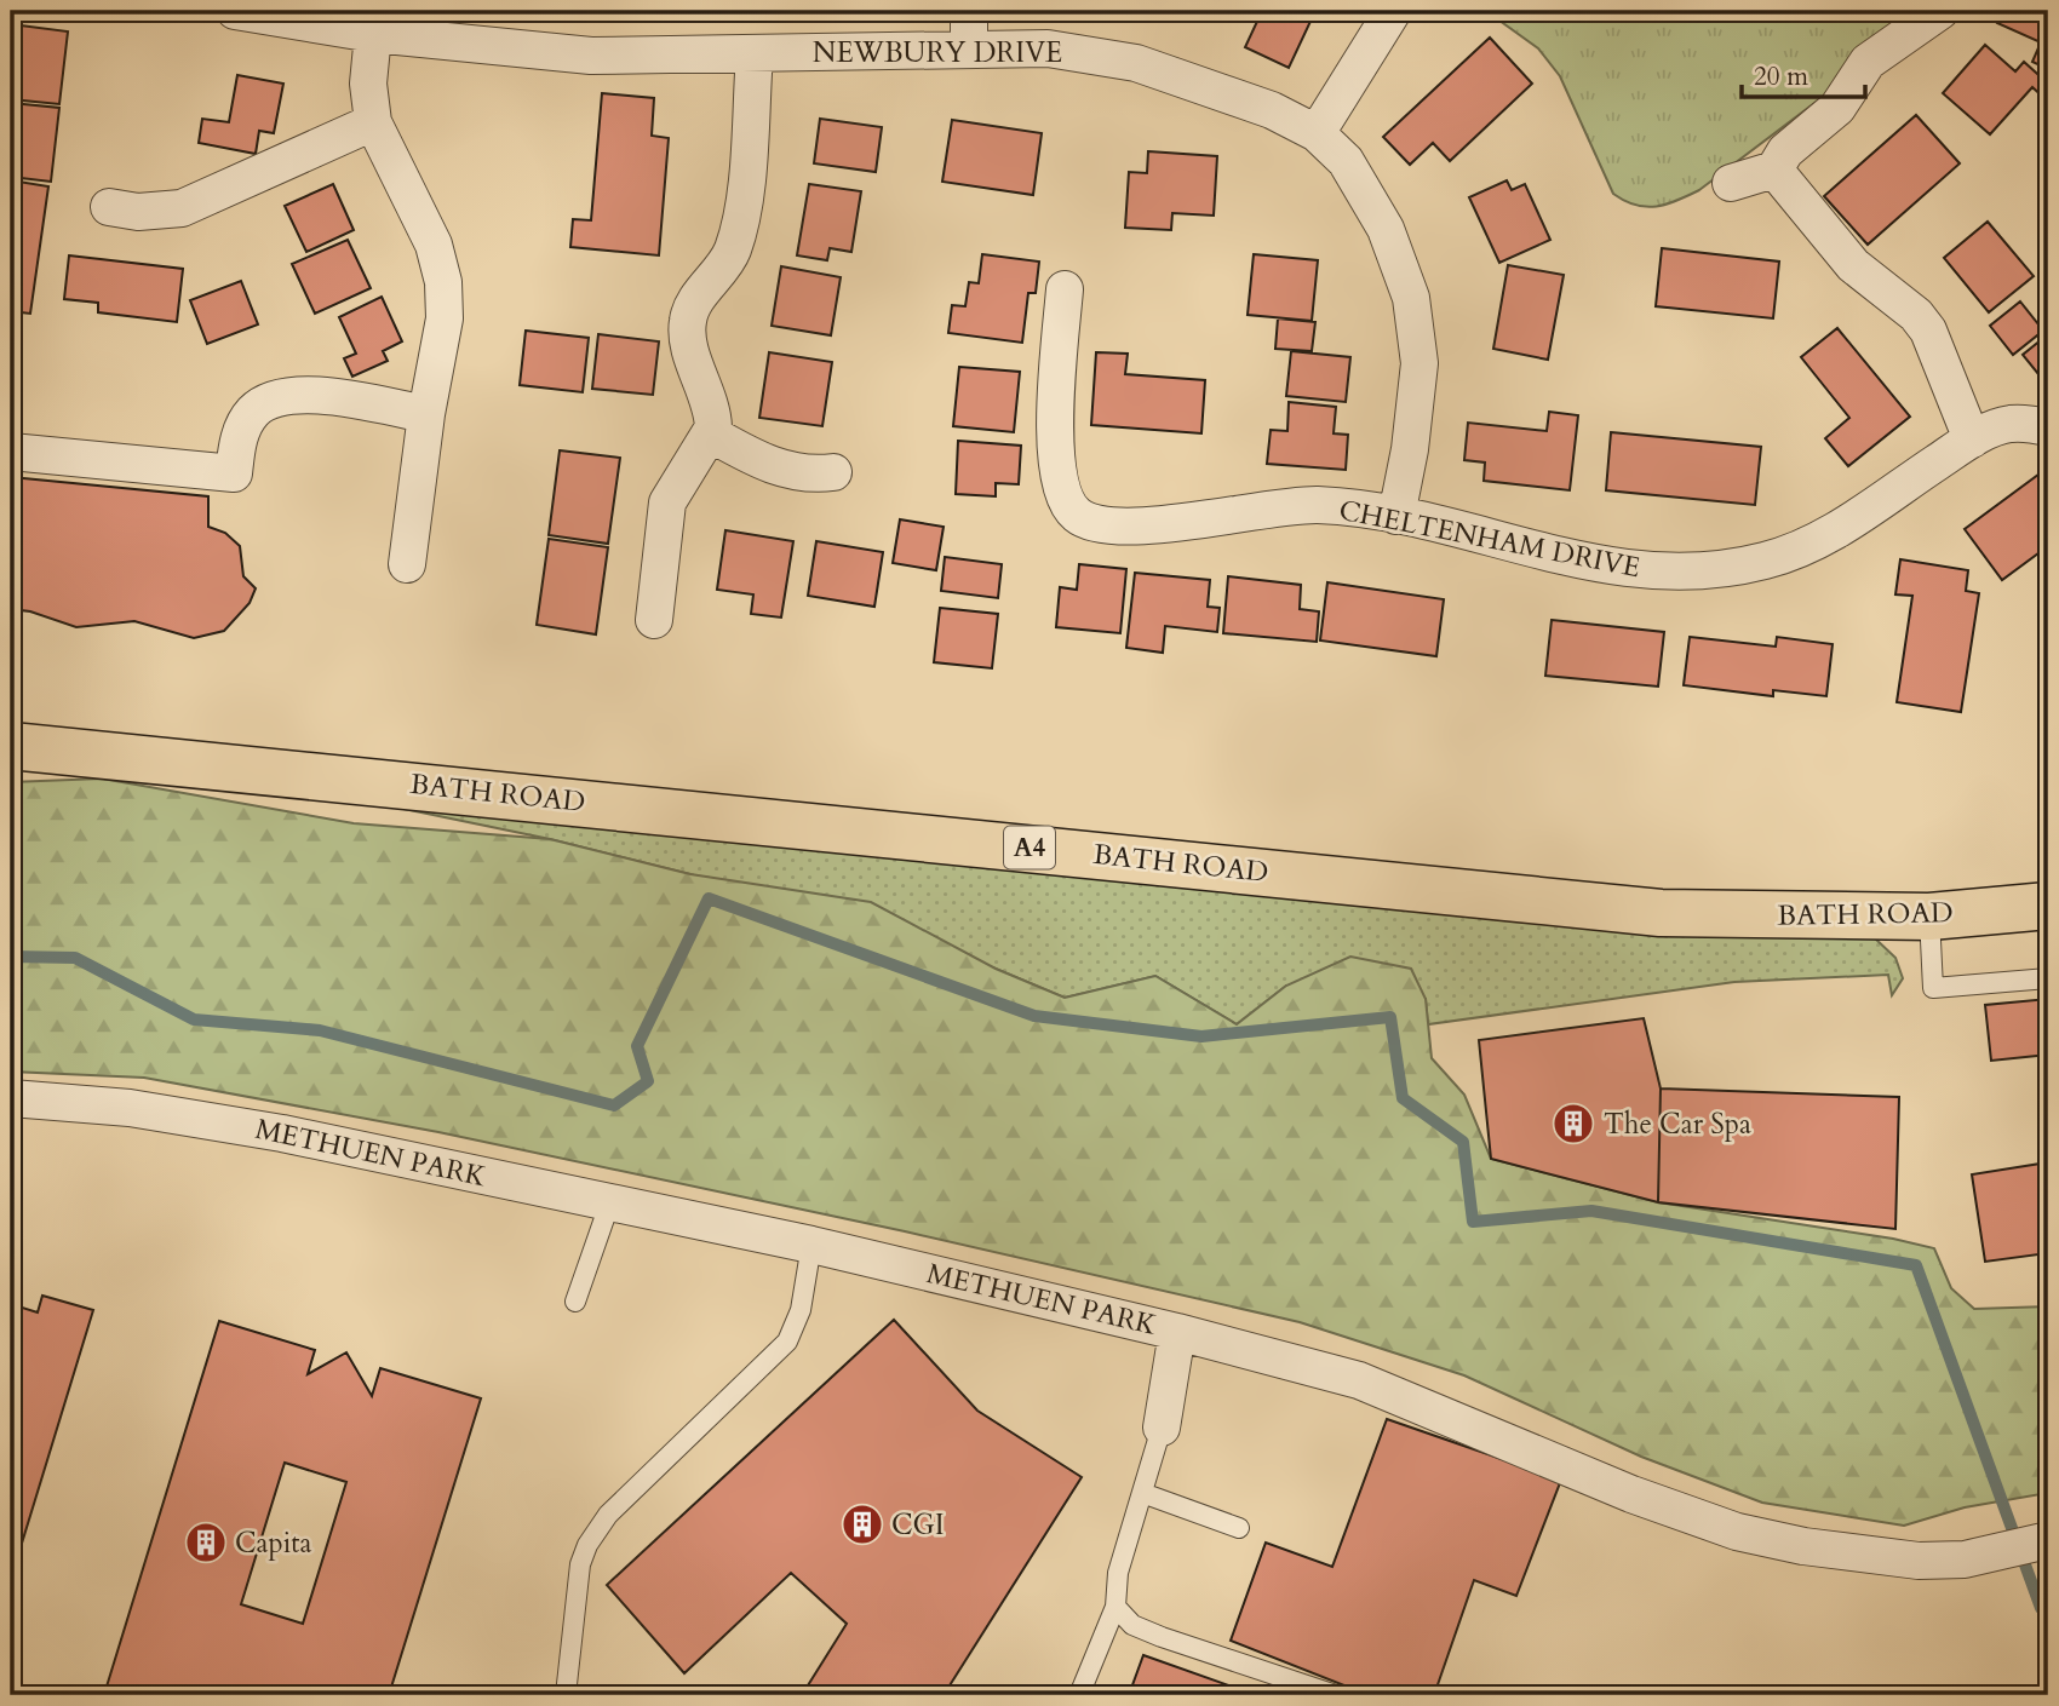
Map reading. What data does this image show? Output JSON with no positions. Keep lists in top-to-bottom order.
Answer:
{
  "streets": {
    "main road": ["BATH ROAD", "A4"],
    "street": ["NEWBURY DRIVE", "CHELTENHAM DRIVE", "METHUEN PARK"]
  },
  "crossings": [
    ["NEWBURY DRIVE", "CHELTENHAM DRIVE"]
  ],
  "places": {
    "building": ["The Car Spa", "CGI", "Capita"]
  },
  "scale_bar": "20 m"
}
